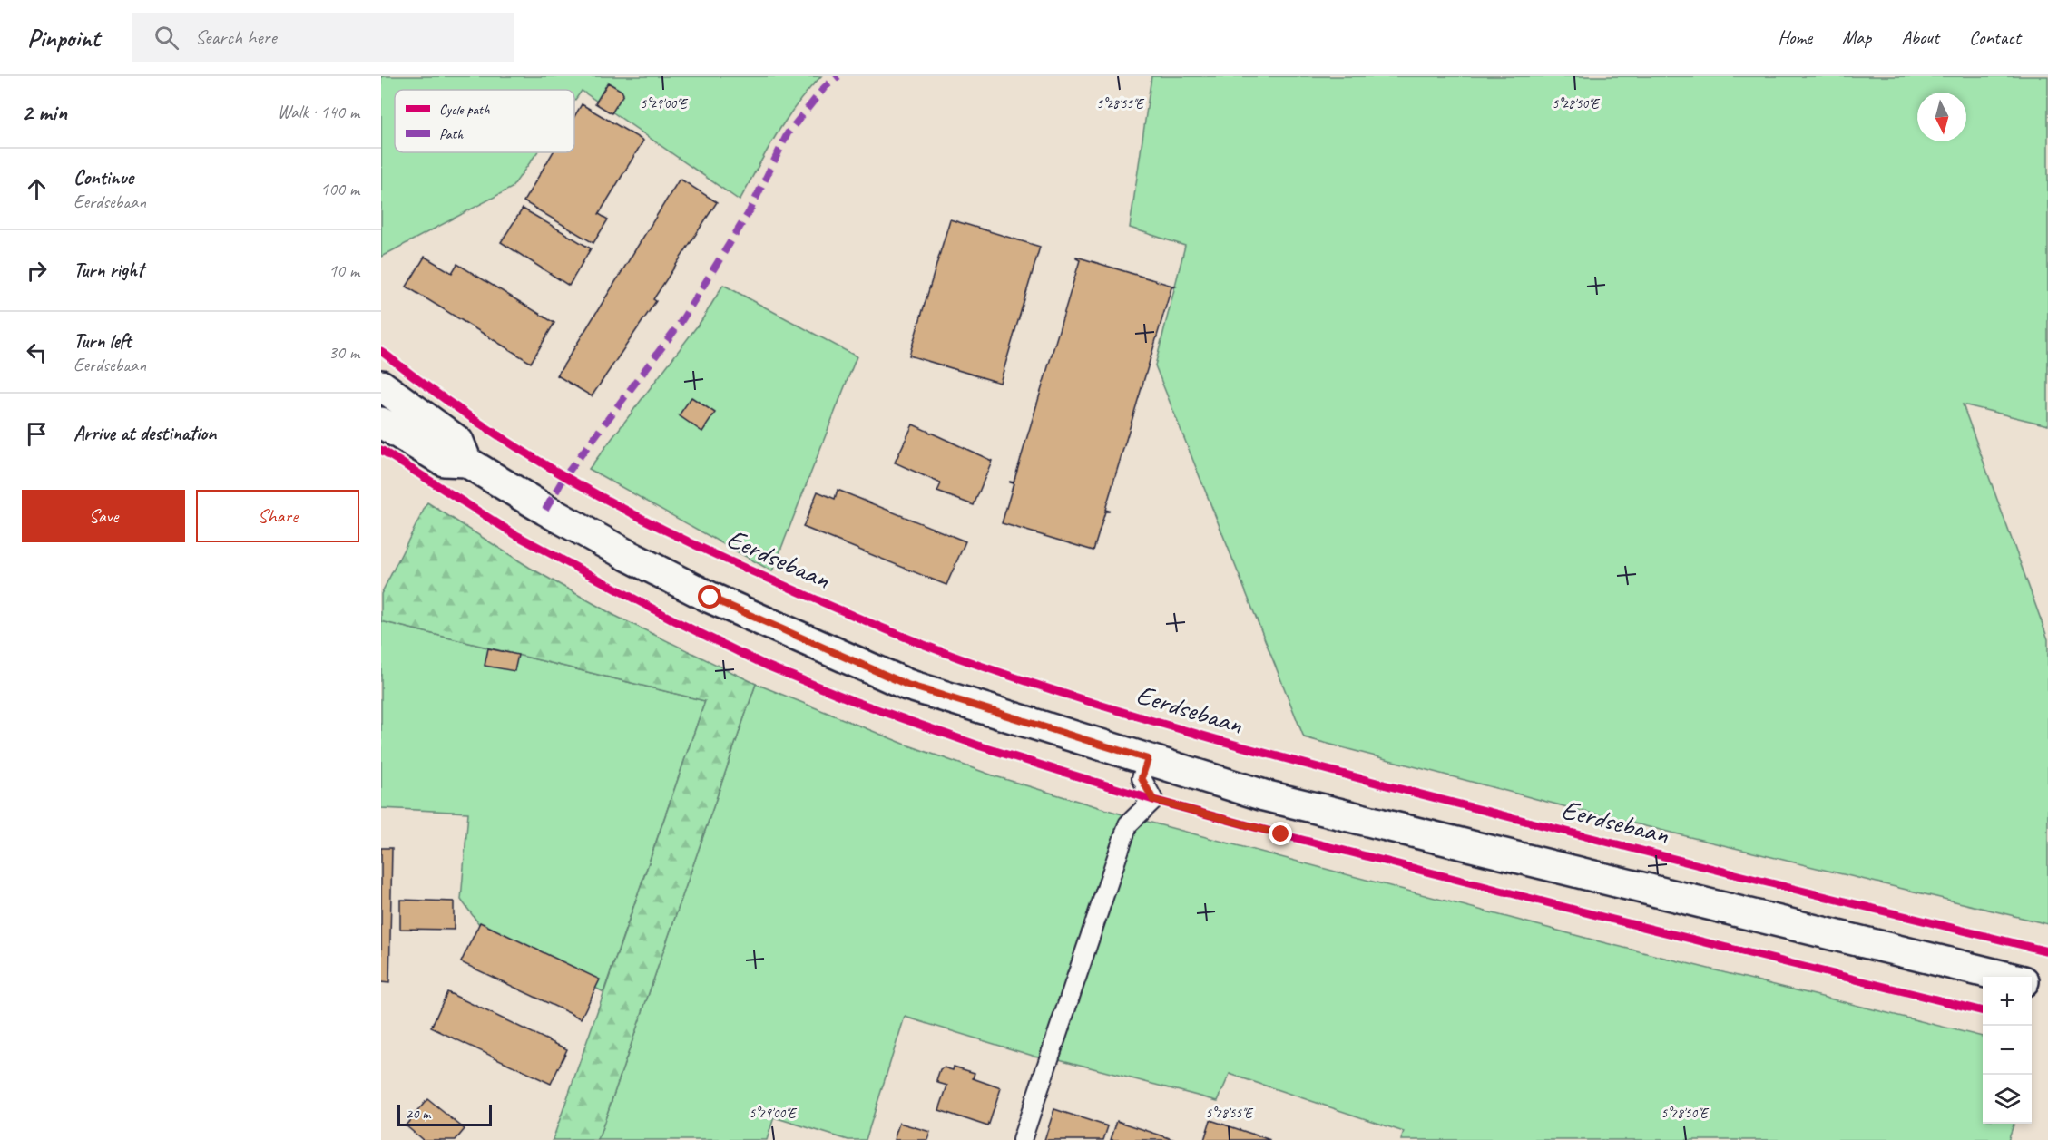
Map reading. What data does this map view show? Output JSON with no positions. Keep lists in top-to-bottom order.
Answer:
{
  "streets": {
    "cycle path": ["Eerdsebaan"]
  },
  "legend": ["Cycle path", "Path"],
  "scale_bar": "20 m",
  "north": "bottom",
  "page": {
    "header": "Pinpoint",
    "search": "Search here",
    "nav": [
      "Home",
      "Map",
      "About",
      "Contact"
    ],
    "heading": ["2 min", "Walk · 140 m"],
    "list": [
      ["Continue", "Eerdsebaan", "100 m"],
      ["Turn right", "10 m"],
      ["Turn left", "Eerdsebaan", "30 m"],
      "Arrive at destination"
    ],
    "buttons": ["Save", "Share"],
    "map_buttons": ["+", "−"],
    "scale": "20 m"
  },
  "coordinates": ["5°29'00\"E", "5°28'55\"E", "5°28'50\"E"]
}
